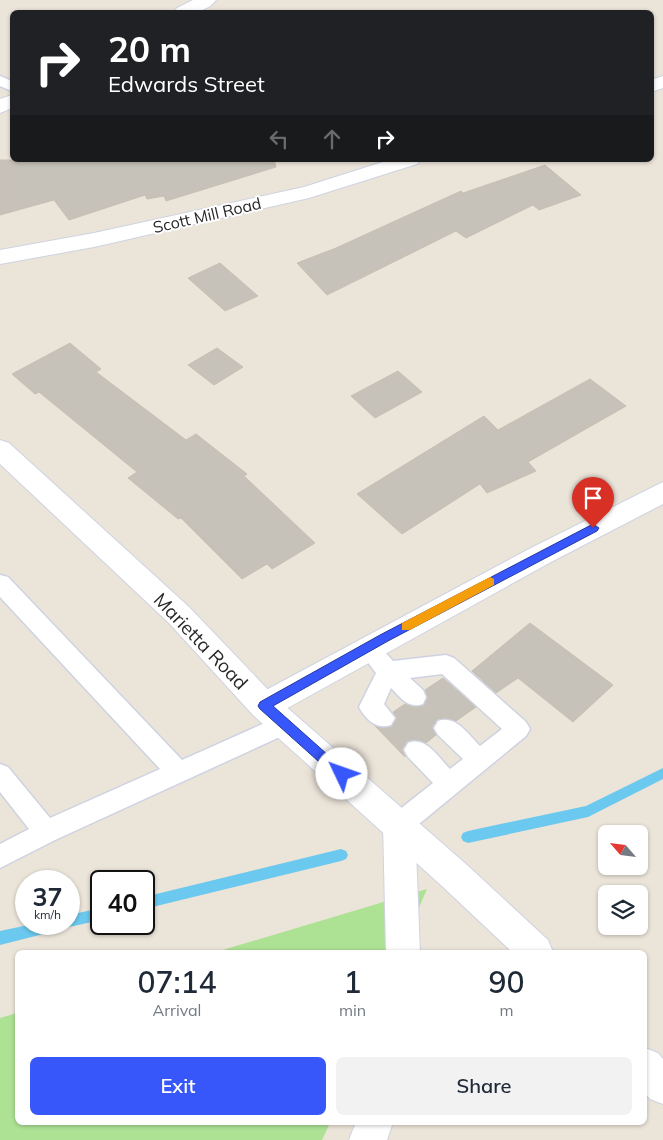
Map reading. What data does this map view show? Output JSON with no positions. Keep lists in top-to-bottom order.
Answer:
{
  "streets": {
    "street": ["Scott Mill Road", "Marietta Road"]
  },
  "north": "top left",
  "page": {
    "turn": ["20 m", "Edwards Street"],
    "speed": "37 km/h",
    "limit": "40",
    "eta": [
      "07:14",
      "Arrival",
      "1",
      "min",
      "90",
      "m"
    ],
    "buttons": ["Exit", "Share"]
  }
}
